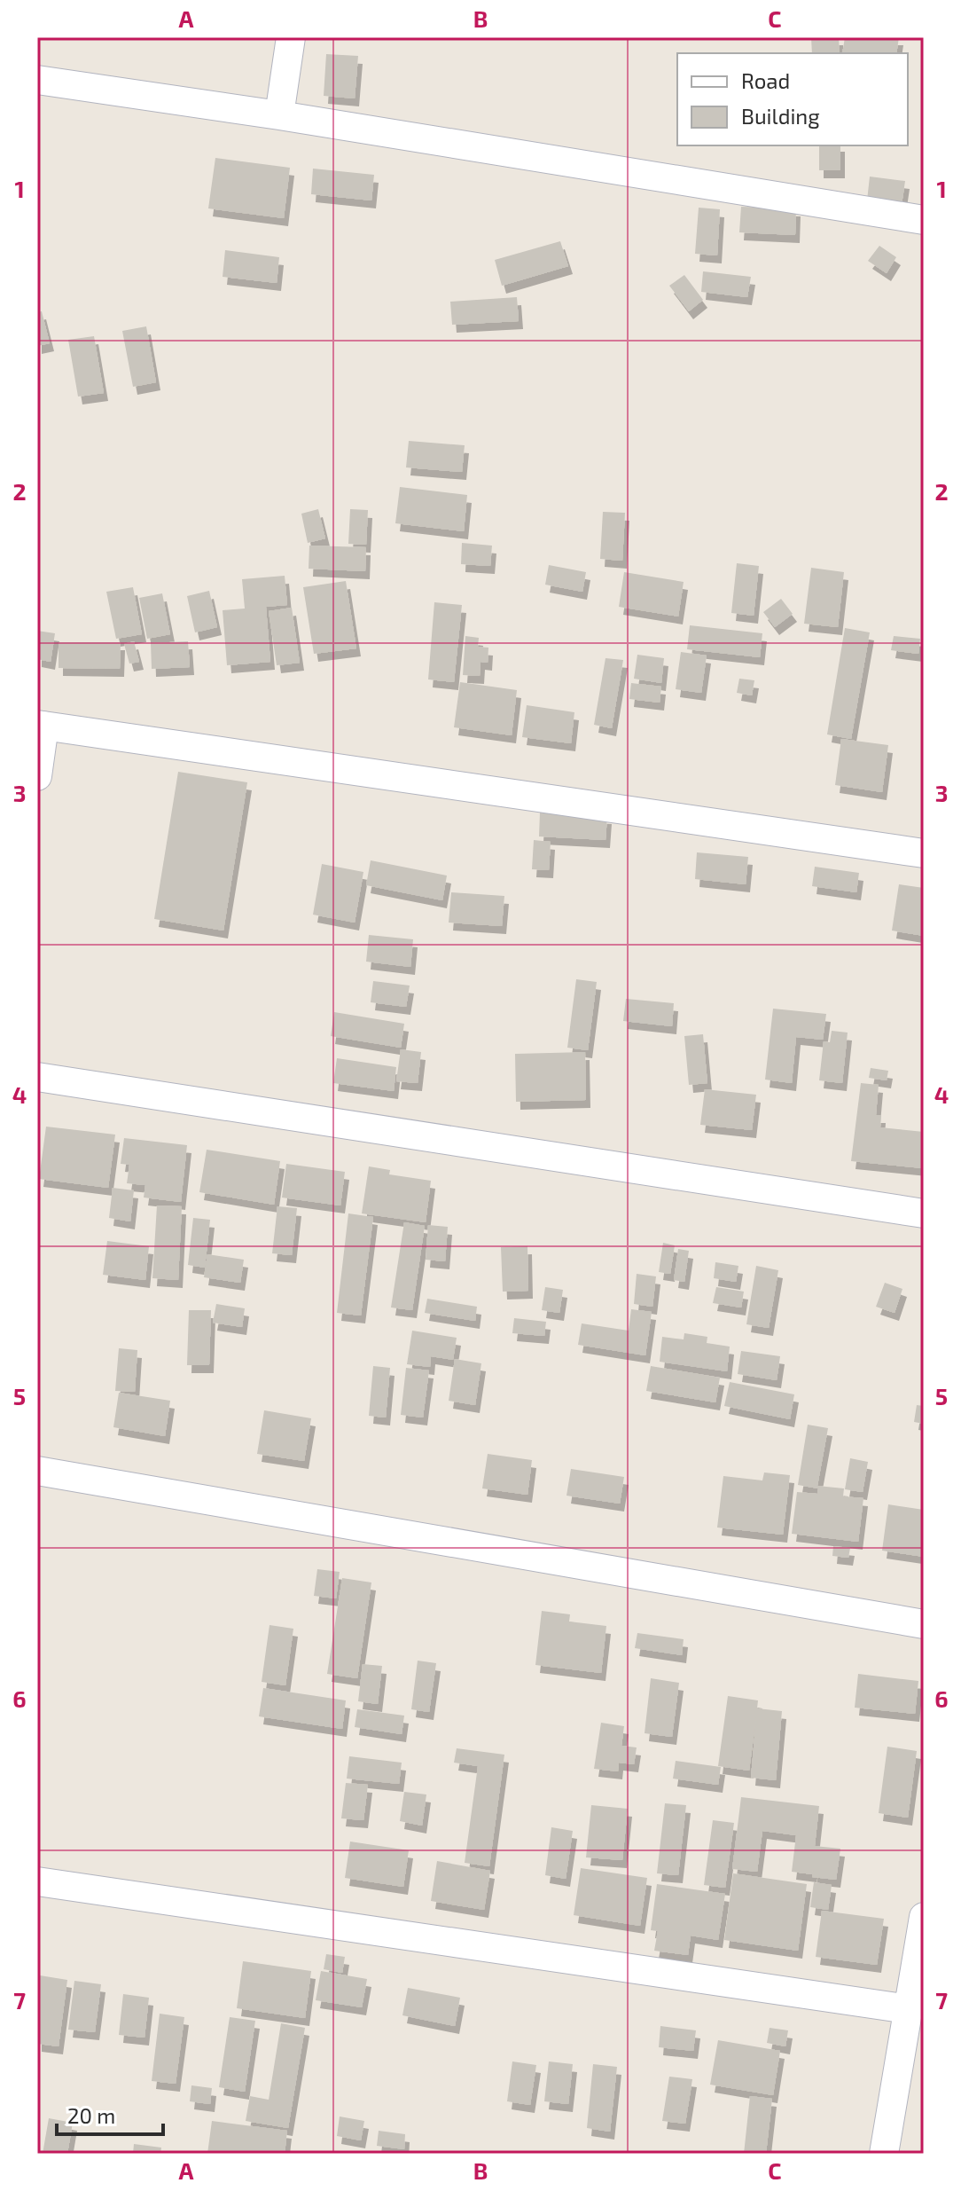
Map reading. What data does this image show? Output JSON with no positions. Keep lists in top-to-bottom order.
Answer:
{
  "legend": ["Road", "Building"],
  "scale_bar": "20 m",
  "grid": {
    "columns": ["A", "B", "C"],
    "rows": [
      "1",
      "2",
      "3",
      "4",
      "5",
      "6",
      "7"
    ]
  }
}
